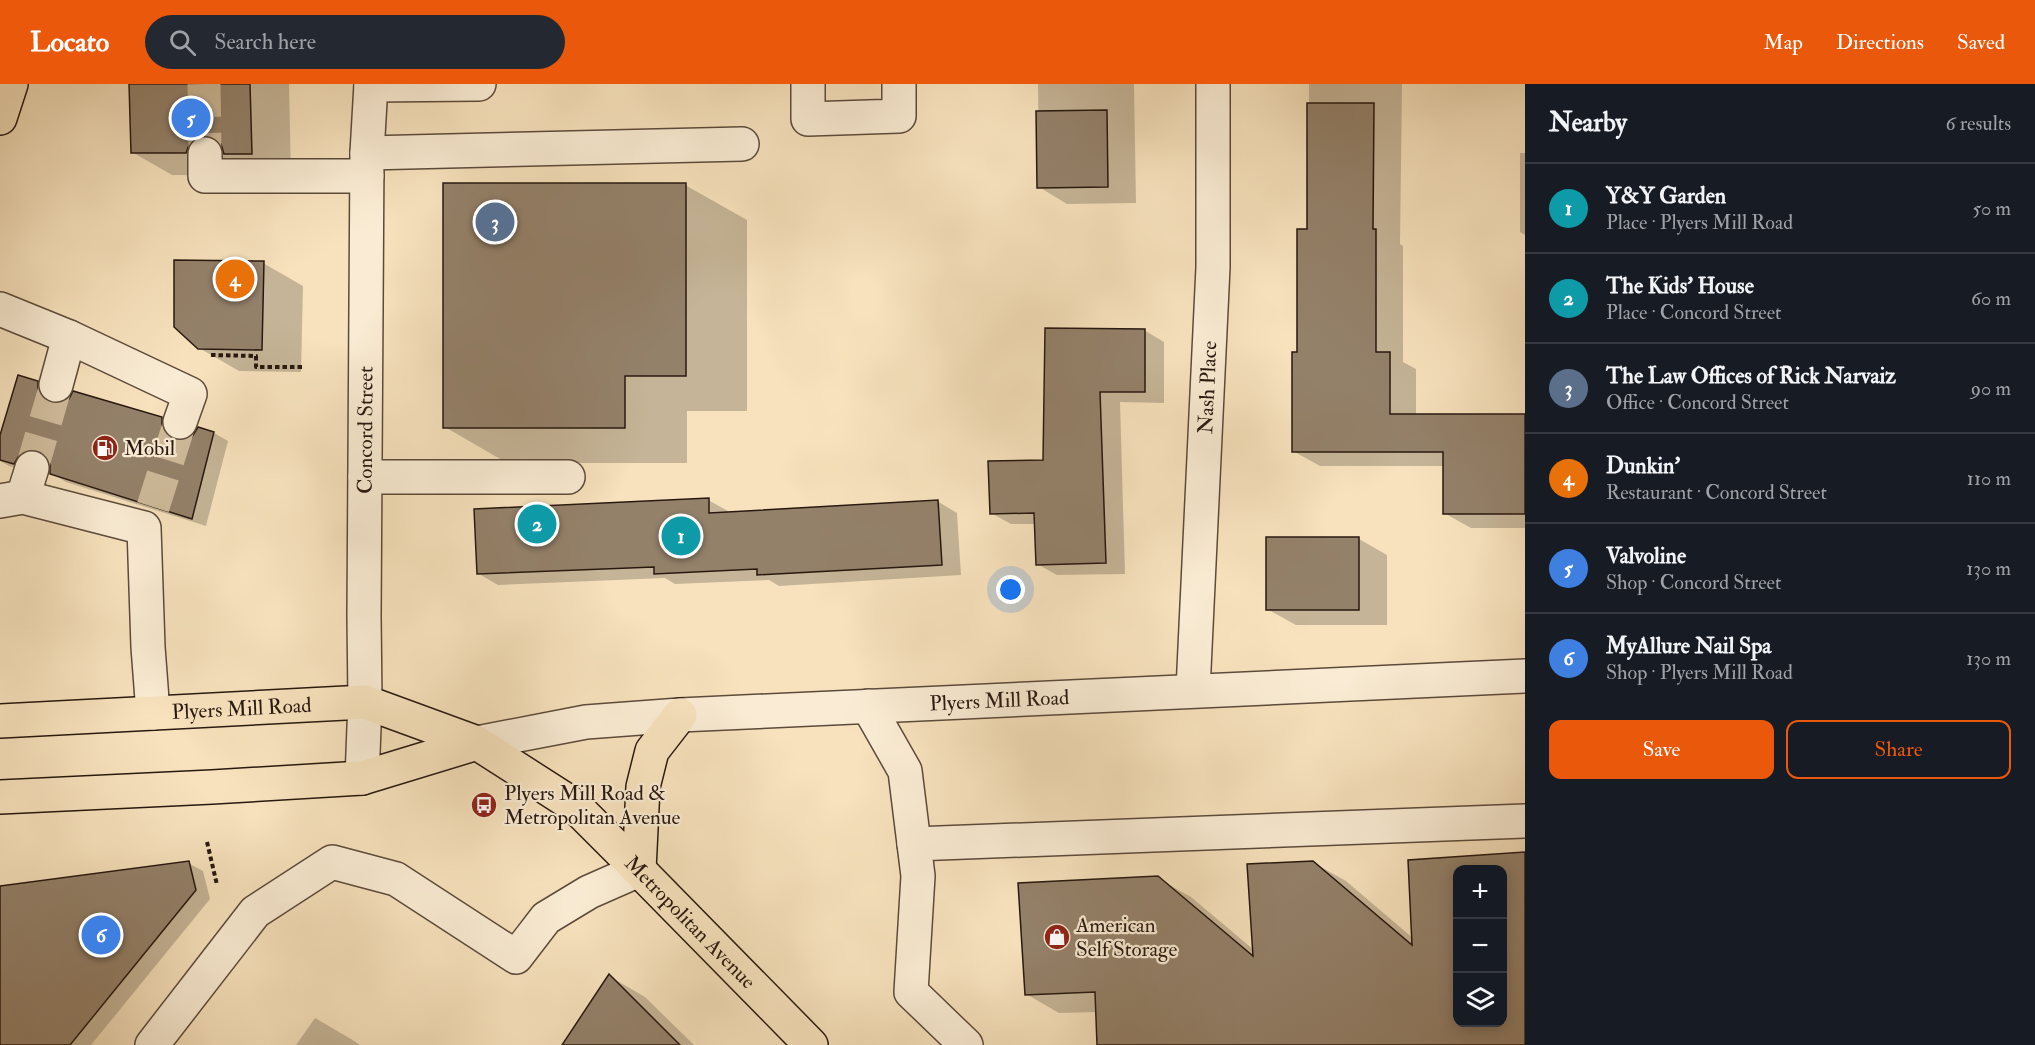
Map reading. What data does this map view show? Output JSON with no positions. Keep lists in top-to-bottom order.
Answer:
{
  "streets": {
    "main road": ["Plyers Mill Road", "Metropolitan Avenue"],
    "street": ["Nash Place", "Concord Street"]
  },
  "crossings": [
    ["Nash Place", "Plyers Mill Road"],
    ["Concord Street", "Plyers Mill Road"],
    ["Plyers Mill Road", "Metropolitan Avenue"]
  ],
  "places": {
    "fuel station": ["Mobil"],
    "bus stop": ["Plyers Mill Road & Metropolitan Avenue"],
    "shop": ["American Self Storage"]
  },
  "page": {
    "header": "Locato",
    "search": "Search here",
    "nav": ["Map", "Directions", "Saved"],
    "heading": ["Nearby", "6 results"],
    "pins": [
      "5",
      "3",
      "4",
      "2",
      "1",
      "6"
    ],
    "list": [
      {
        "mark": "1",
        "name": "Y&Y Garden",
        "note": "Place · Plyers Mill Road",
        "value": "50 m"
      },
      {
        "mark": "2",
        "name": "The Kids' House",
        "note": "Place · Concord Street",
        "value": "60 m"
      },
      {
        "mark": "3",
        "name": "The Law Offices of Rick Narvaiz",
        "note": "Office · Concord Street",
        "value": "90 m"
      },
      {
        "mark": "4",
        "name": "Dunkin'",
        "note": "Restaurant · Concord Street",
        "value": "110 m"
      },
      {
        "mark": "5",
        "name": "Valvoline",
        "note": "Shop · Concord Street",
        "value": "130 m"
      },
      {
        "mark": "6",
        "name": "MyAllure Nail Spa",
        "note": "Shop · Plyers Mill Road",
        "value": "130 m"
      }
    ],
    "buttons": ["Save", "Share"],
    "map_buttons": ["+", "−"]
  }
}
